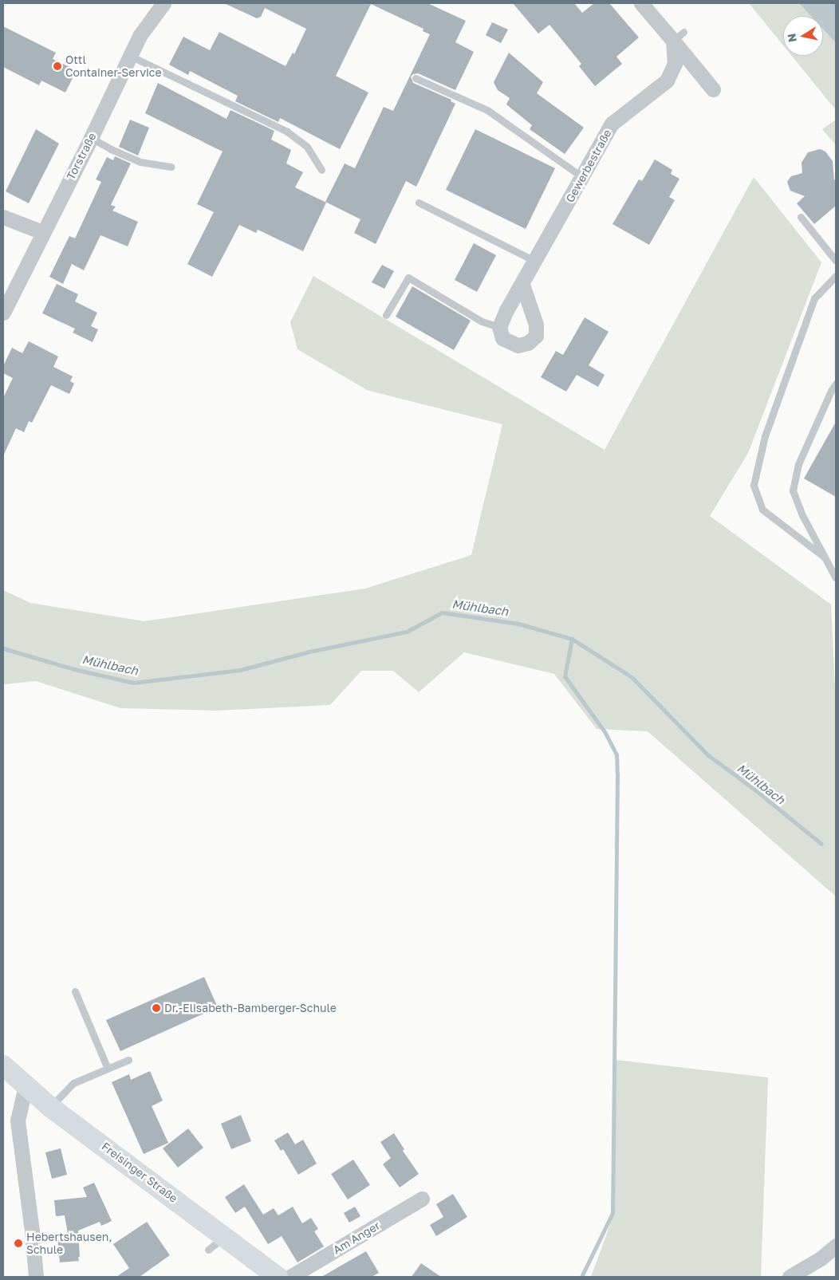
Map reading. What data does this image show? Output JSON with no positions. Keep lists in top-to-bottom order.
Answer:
{
  "streets": {
    "main road": ["Freisinger Straße"],
    "street": ["Torstraße", "Gewerbestraße", "Am Anger"]
  },
  "water": ["Mühlbach"],
  "places": ["Ottl Container-Service", "Dr.-Elisabeth-Bamberger-Schule", "Hebertshausen, Schule"],
  "north": "left"
}
